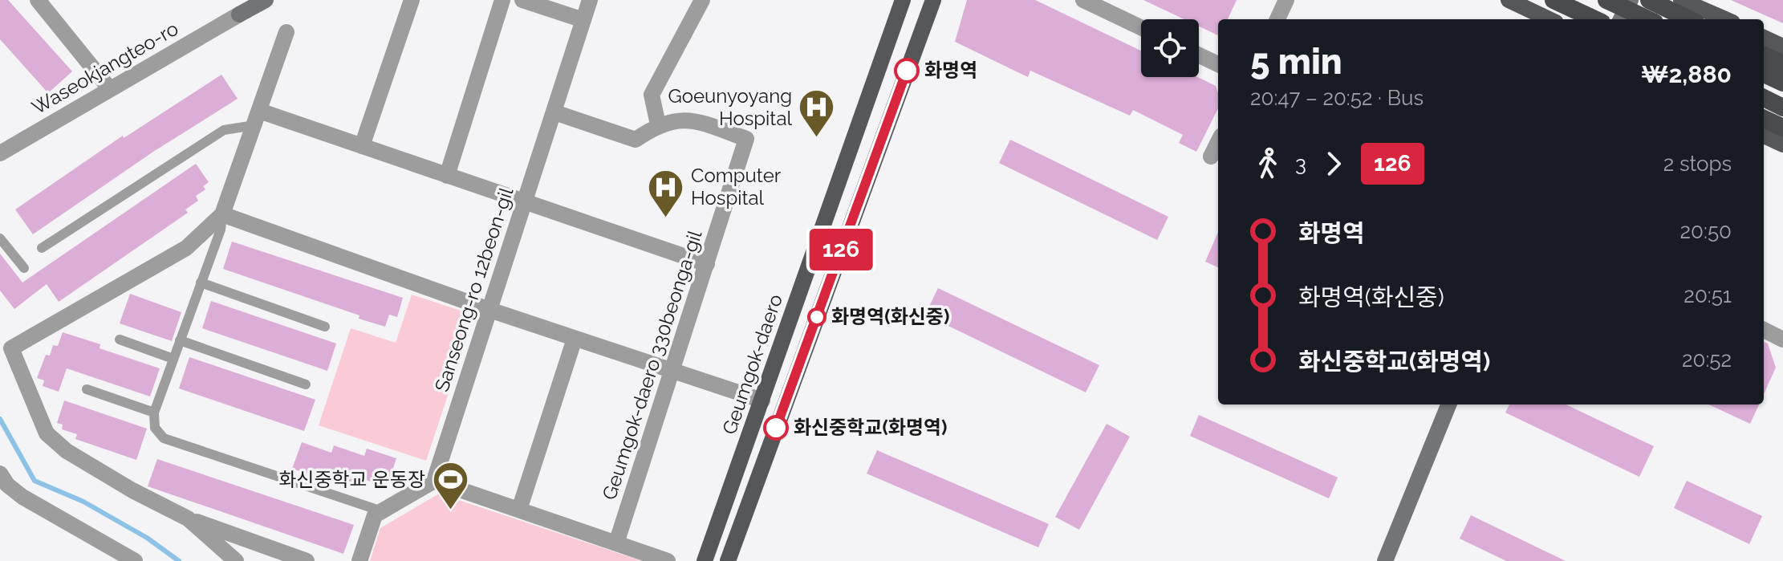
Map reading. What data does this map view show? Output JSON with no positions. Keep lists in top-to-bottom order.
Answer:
{
  "streets": {
    "main road": ["Waseokjangteo-ro", "Geumgok-daero"],
    "street": ["Sanseong-ro 12beon-gil", "Geumgok-daero 330beonga-gil"]
  },
  "crossings": [
    ["Sanseong-ro 12beon-gil", "Geumgok-daero 330beonga-gil"]
  ],
  "places": {
    "other": ["화명역", "화명역(화신중)", "화신중학교(화명역)"],
    "hospital": ["Goeunyoyang Hospital", "Computer Hospital"],
    "sports": ["화신중학교 운동장"]
  },
  "lines": ["bus line 126"],
  "page": {
    "on_map": "126",
    "heading": ["5 min", "20:47 – 20:52 · Bus", "₩2,880"],
    "legs": ["3", "126", "2 stops"],
    "list": [
      {
        "name": "화명역",
        "value": "20:50"
      },
      {
        "name": "화명역(화신중)",
        "value": "20:51"
      },
      {
        "name": "화신중학교(화명역)",
        "value": "20:52"
      }
    ]
  }
}
